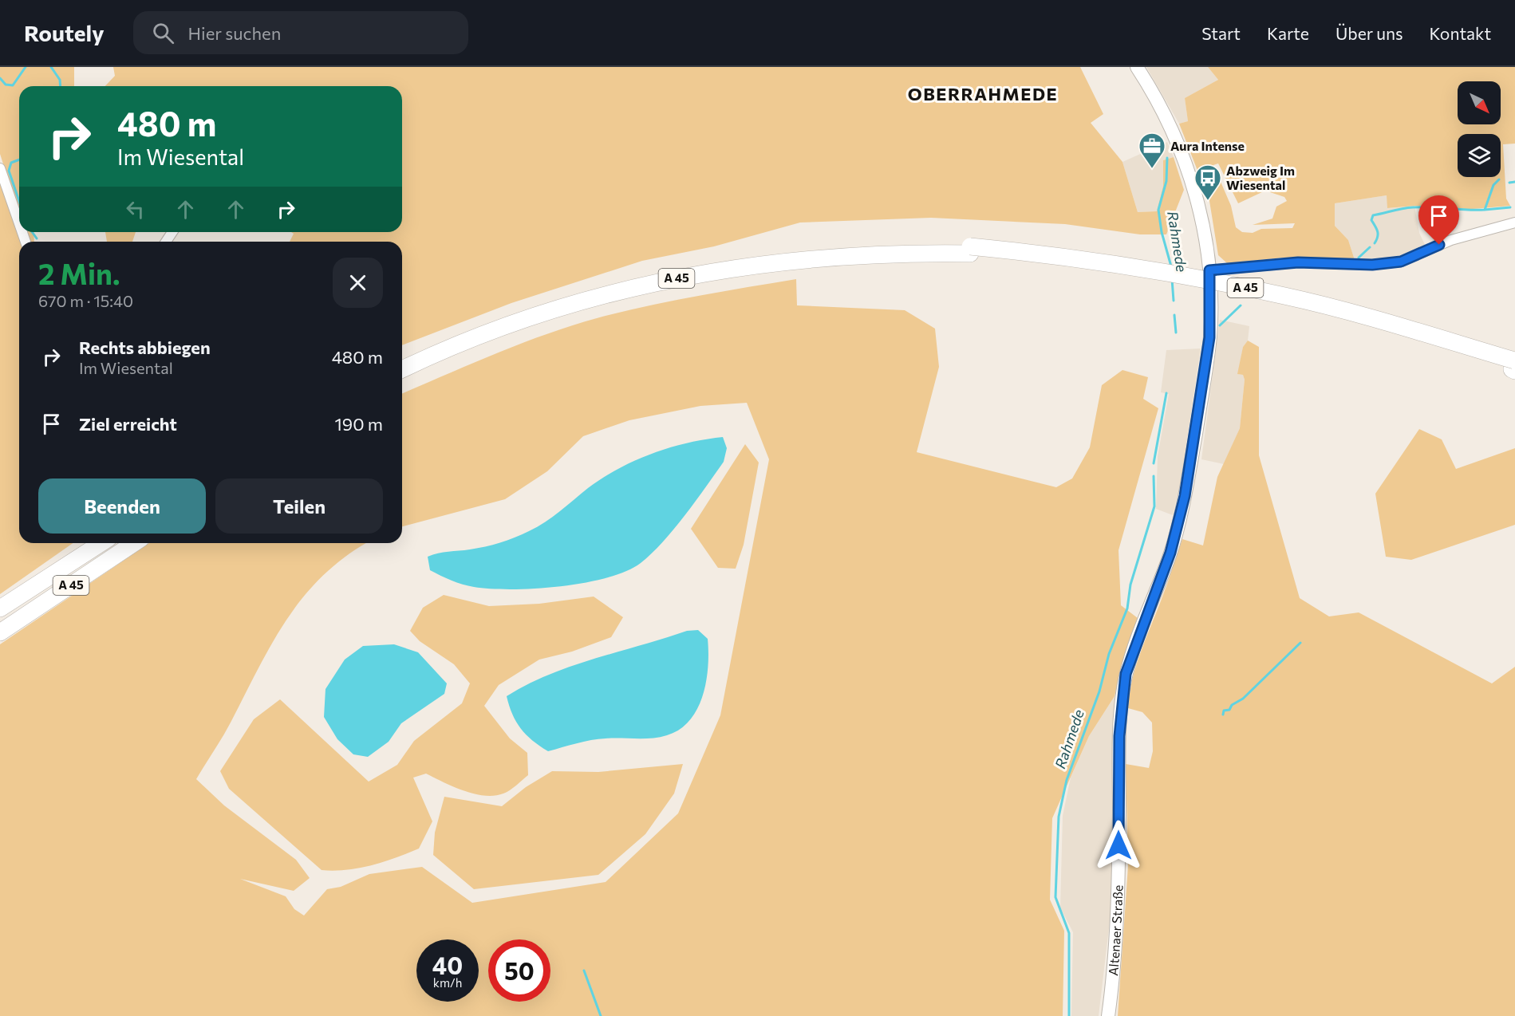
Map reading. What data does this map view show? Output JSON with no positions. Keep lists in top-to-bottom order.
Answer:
{
  "streets": {
    "highway": ["A 45"],
    "main road": ["Altenaer Straße"]
  },
  "districts": ["OBERRAHMEDE"],
  "water": ["Rahmede"],
  "places": {
    "office": ["Aura Intense"],
    "bus stop": ["Abzweig Im Wiesental"]
  },
  "north": "bottom right",
  "page": {
    "header": "Routely",
    "search": "Hier suchen",
    "nav": [
      "Start",
      "Karte",
      "Über uns",
      "Kontakt"
    ],
    "turn": ["480 m", "Im Wiesental"],
    "heading": ["2 Min.", "670 m · 15:40"],
    "list": [
      {
        "name": "Rechts abbiegen",
        "note": "Im Wiesental",
        "value": "480 m"
      },
      {
        "name": "Ziel erreicht",
        "value": "190 m"
      }
    ],
    "buttons": ["Beenden", "Teilen"],
    "speed": "40 km/h",
    "limit": "50"
  }
}
